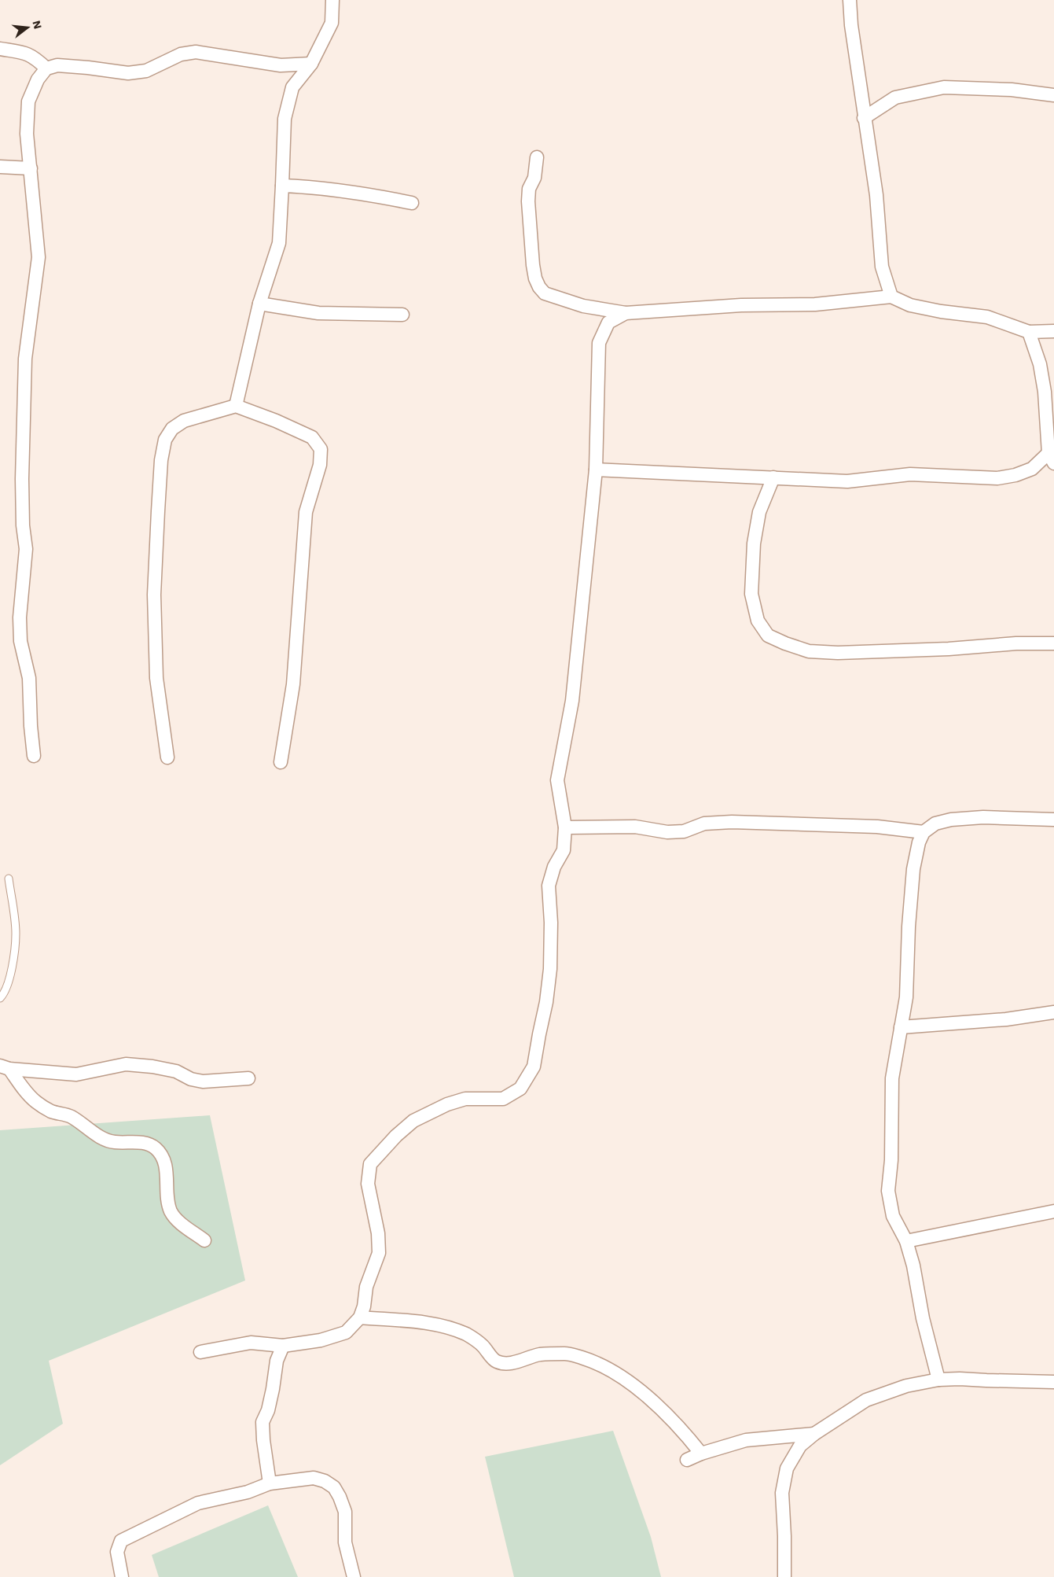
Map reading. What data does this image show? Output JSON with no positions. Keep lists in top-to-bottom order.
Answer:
{
  "north": "right"
}
